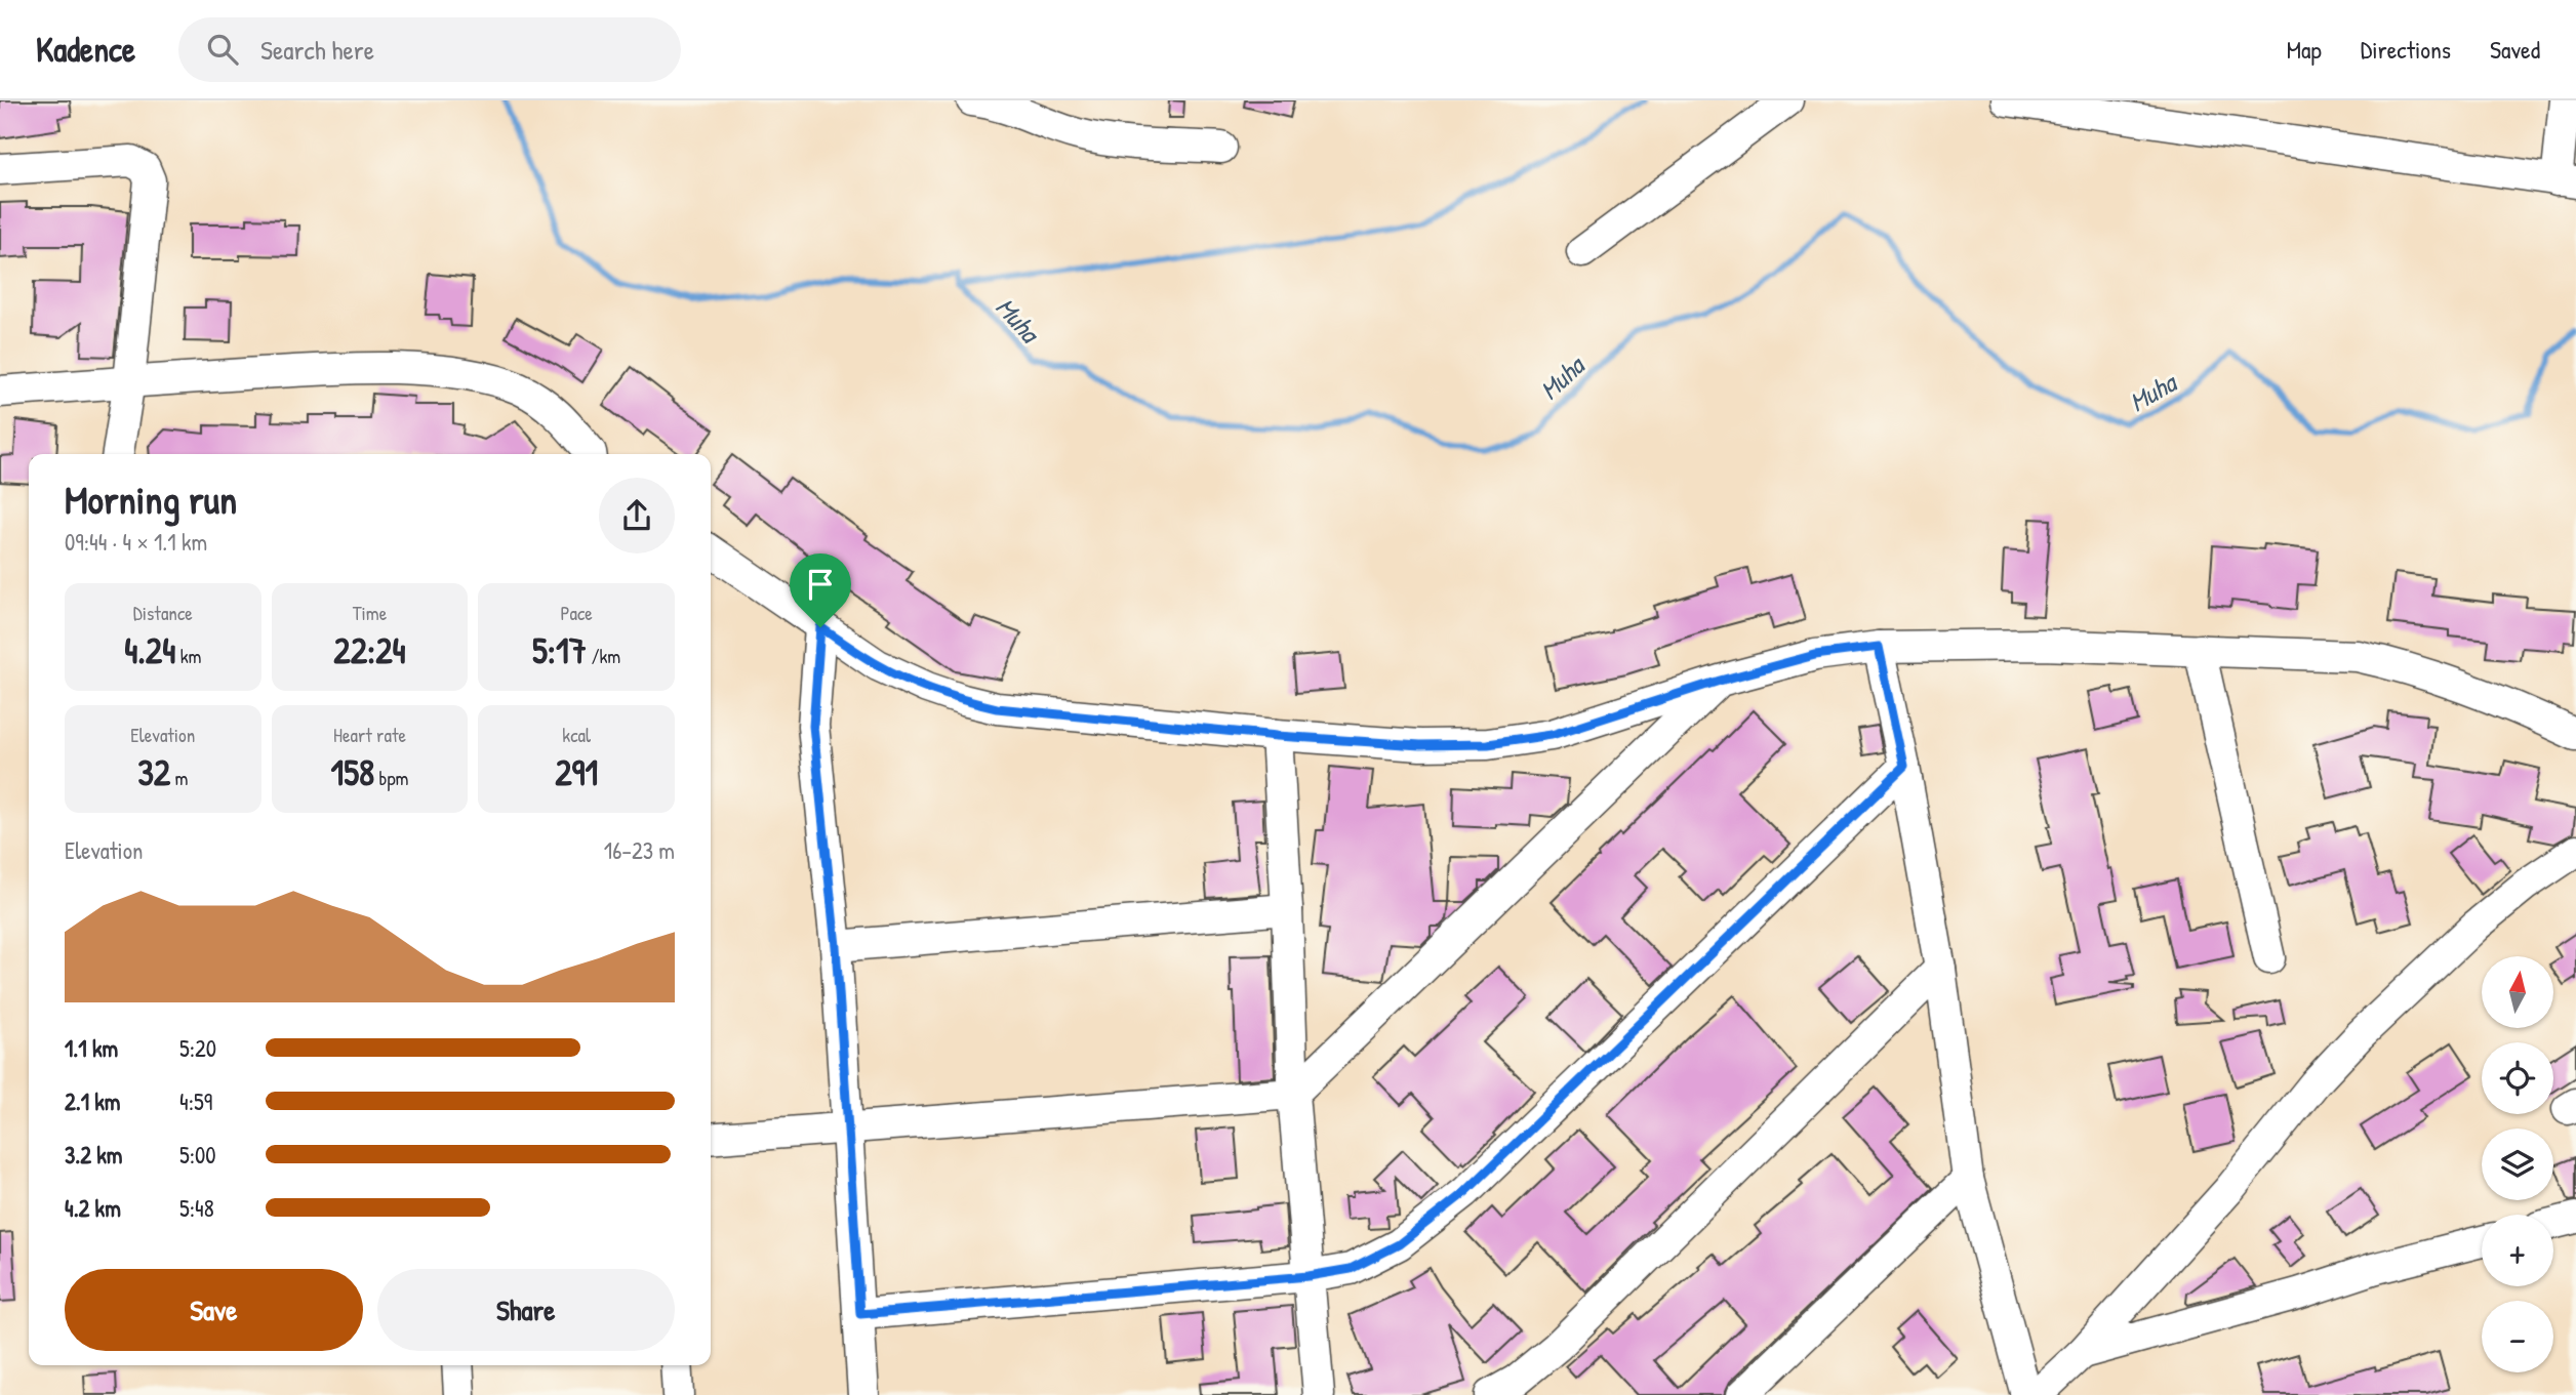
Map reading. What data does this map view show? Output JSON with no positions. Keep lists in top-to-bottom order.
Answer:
{
  "water": ["Muha"],
  "north": "top",
  "page": {
    "header": "Kadence",
    "search": "Search here",
    "nav": ["Map", "Directions", "Saved"],
    "heading": ["Morning run", "09:44 · 4 × 1.1 km"],
    "stats": [
      ["Distance", "4.24 km"],
      ["Time", "22:24"],
      ["Pace", "5:17 /km"],
      ["Elevation", "32 m"],
      ["Heart rate", "158 bpm"],
      ["kcal", "291"]
    ],
    "chart": ["Elevation", "16–23 m"],
    "map_buttons": ["+", "−"],
    "list": [
      {
        "name": "1.1 km",
        "note": "5:20"
      },
      {
        "name": "2.1 km",
        "note": "4:59"
      },
      {
        "name": "3.2 km",
        "note": "5:00"
      },
      {
        "name": "4.2 km",
        "note": "5:48"
      }
    ],
    "buttons": ["Save", "Share"]
  }
}
